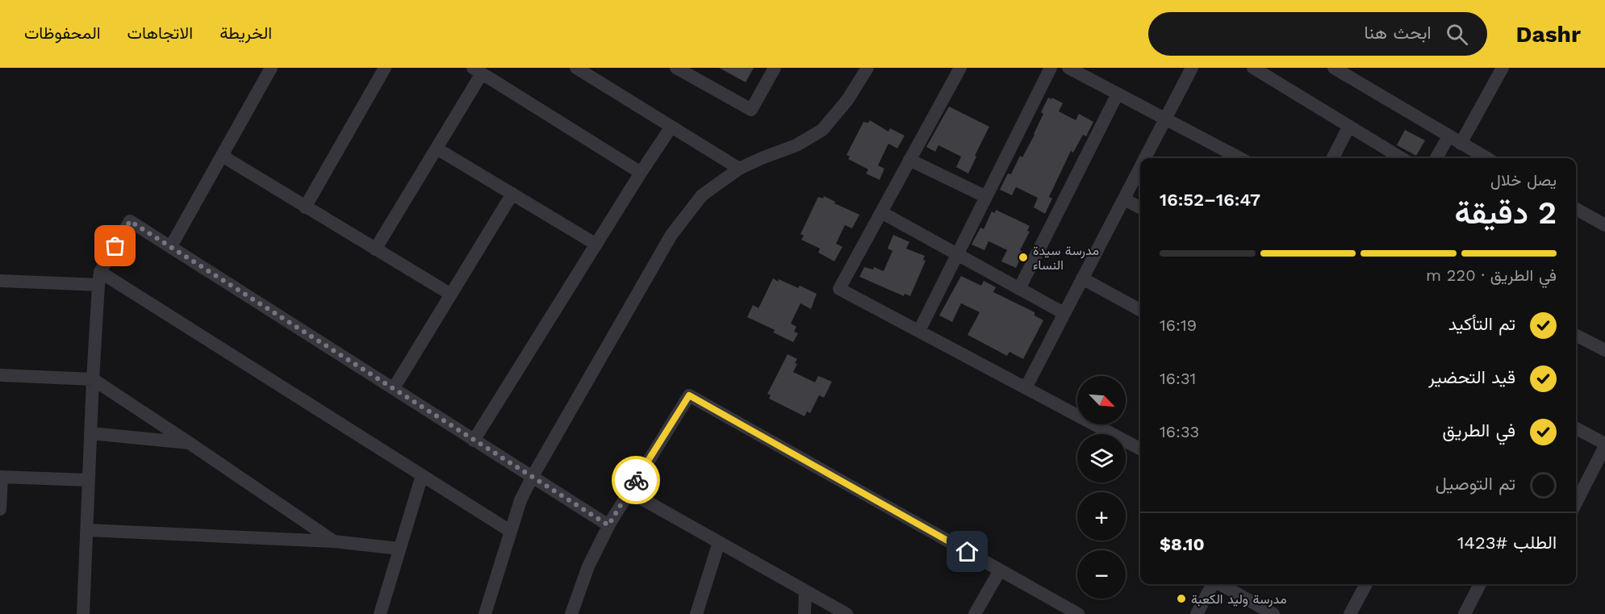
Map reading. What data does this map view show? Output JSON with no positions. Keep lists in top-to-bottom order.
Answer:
{
  "places": ["مدرسة سيدة النساء", "مدرسة وليد الكعبة"],
  "north": "bottom right",
  "page": {
    "header": "Dashr",
    "search": "ابحث هنا",
    "nav": ["الخريطة", "الاتجاهات", "المحفوظات"],
    "heading": ["2 دقيقة", "يصل خلال", "16:47–16:52"],
    "panel": ["الطلب #1423", "$8.10"],
    "bar": "في الطريق · 220 m",
    "list": [
      ["تم التأكيد", "16:19"],
      ["قيد التحضير", "16:31"],
      ["في الطريق", "16:33"],
      "تم التوصيل"
    ],
    "map_buttons": ["+", "−"]
  }
}
